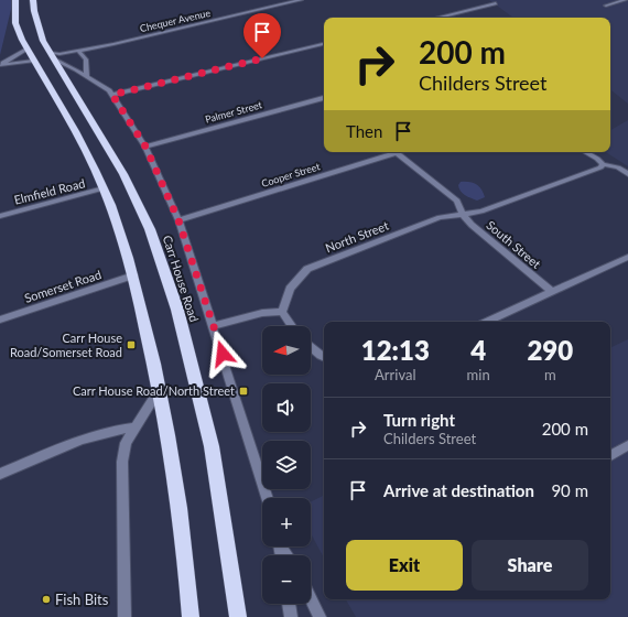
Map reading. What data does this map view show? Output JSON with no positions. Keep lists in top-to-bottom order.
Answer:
{
  "streets": {
    "highway": ["Carr House Road"],
    "street": [
      "Chequer Avenue",
      "Palmer Street",
      "Cooper Street",
      "Elmfield Road",
      "North Street",
      "South Street",
      "Somerset Road"
    ]
  },
  "crossings": [
    ["Chequer Avenue", "Carr House Road"],
    ["North Street", "South Street"]
  ],
  "places": {
    "transit": ["Carr House Road/Somerset Road", "Carr House Road/North Street"],
    "other": ["Fish Bits"]
  },
  "north": "left",
  "page": {
    "turn": ["200 m", "Childers Street"],
    "then": "Then",
    "eta": [
      "12:13",
      "Arrival",
      "4",
      "min",
      "290",
      "m"
    ],
    "map_buttons": ["+", "−"],
    "list": [
      {
        "name": "Turn right",
        "note": "Childers Street",
        "value": "200 m"
      },
      {
        "name": "Arrive at destination",
        "value": "90 m"
      }
    ],
    "buttons": ["Exit", "Share"]
  }
}
